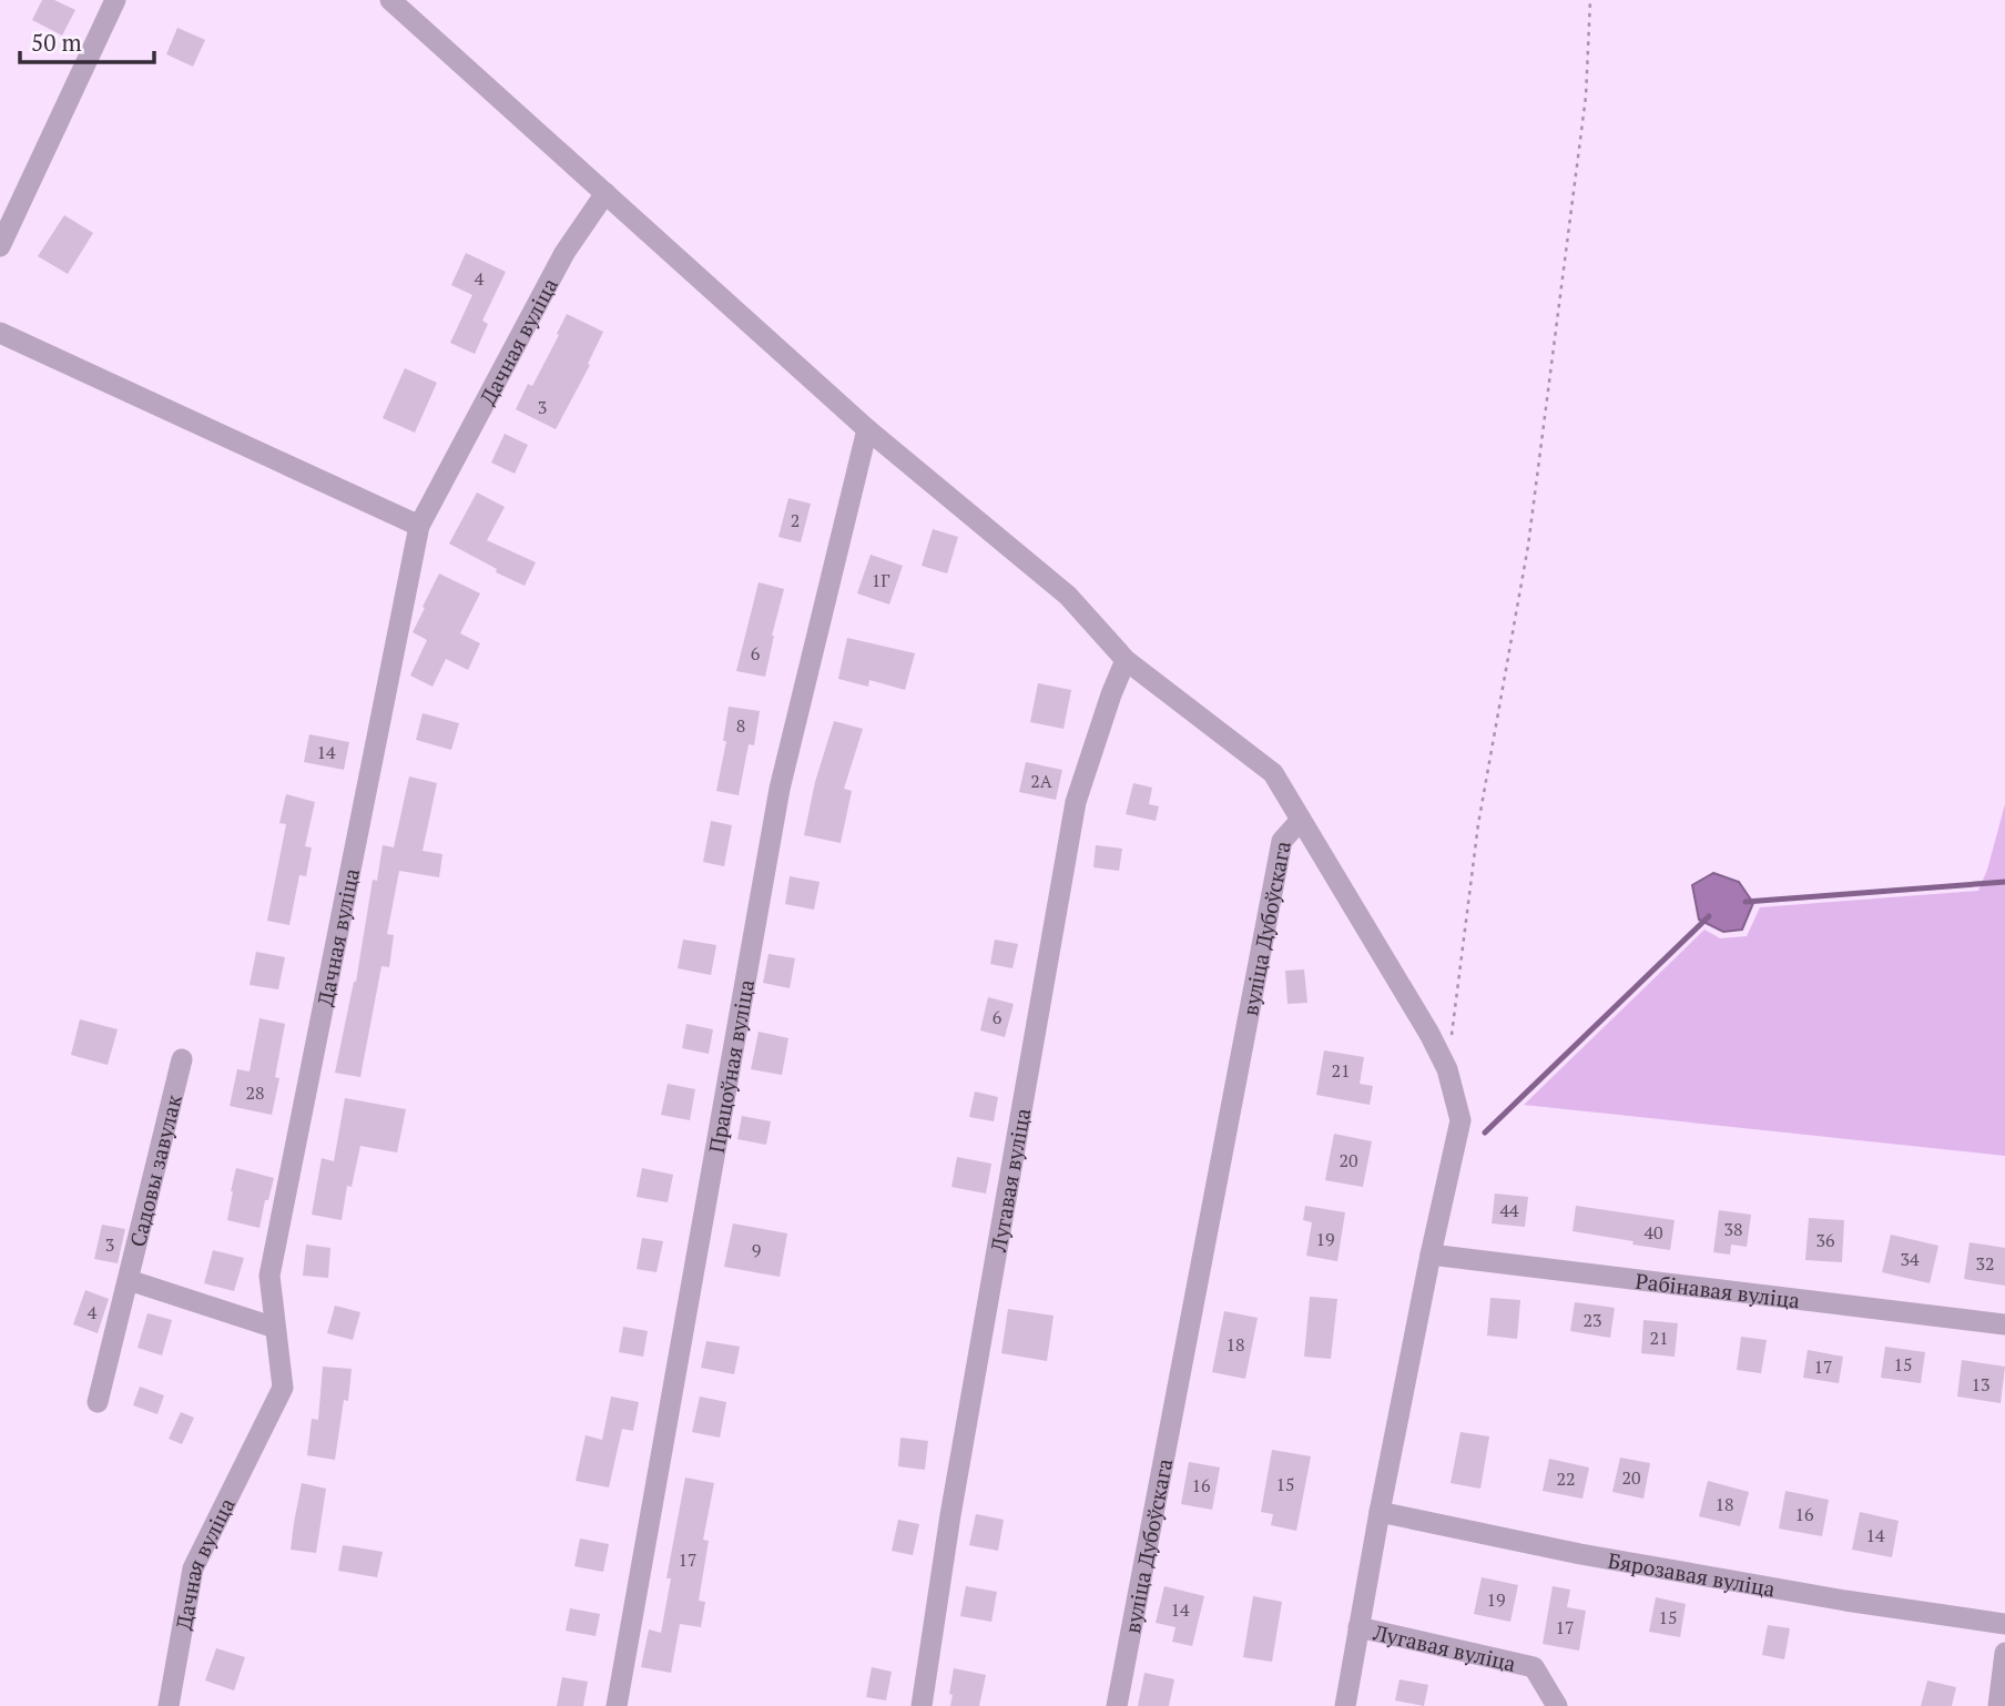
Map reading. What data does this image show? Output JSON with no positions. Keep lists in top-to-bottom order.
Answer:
{
  "streets": {
    "street": [
      "Дачная вуліца",
      "вуліца Дубоўскага",
      "Працоўная вуліца",
      "Садовы завулак",
      "Лугавая вуліца",
      "Рабінавая вуліца",
      "Бярозавая вуліца"
    ]
  },
  "crossings": [
    ["вуліца Дубоўскага", "Лугавая вуліца"],
    ["вуліца Дубоўскага", "Рабінавая вуліца"],
    ["вуліца Дубоўскага", "Бярозавая вуліца"]
  ],
  "house_numbers": [
    "4",
    "3",
    "2",
    "1Г",
    "6",
    "8",
    "14",
    "2А",
    "6",
    "21",
    "28",
    "20",
    "44",
    "38",
    "40",
    "19",
    "36",
    "3",
    "9",
    "34",
    "32",
    "4",
    "23",
    "21",
    "18",
    "15",
    "17",
    "13",
    "20",
    "22",
    "15",
    "16",
    "18",
    "16",
    "14",
    "17",
    "19",
    "14",
    "15",
    "17"
  ],
  "scale_bar": "50 m"
}
